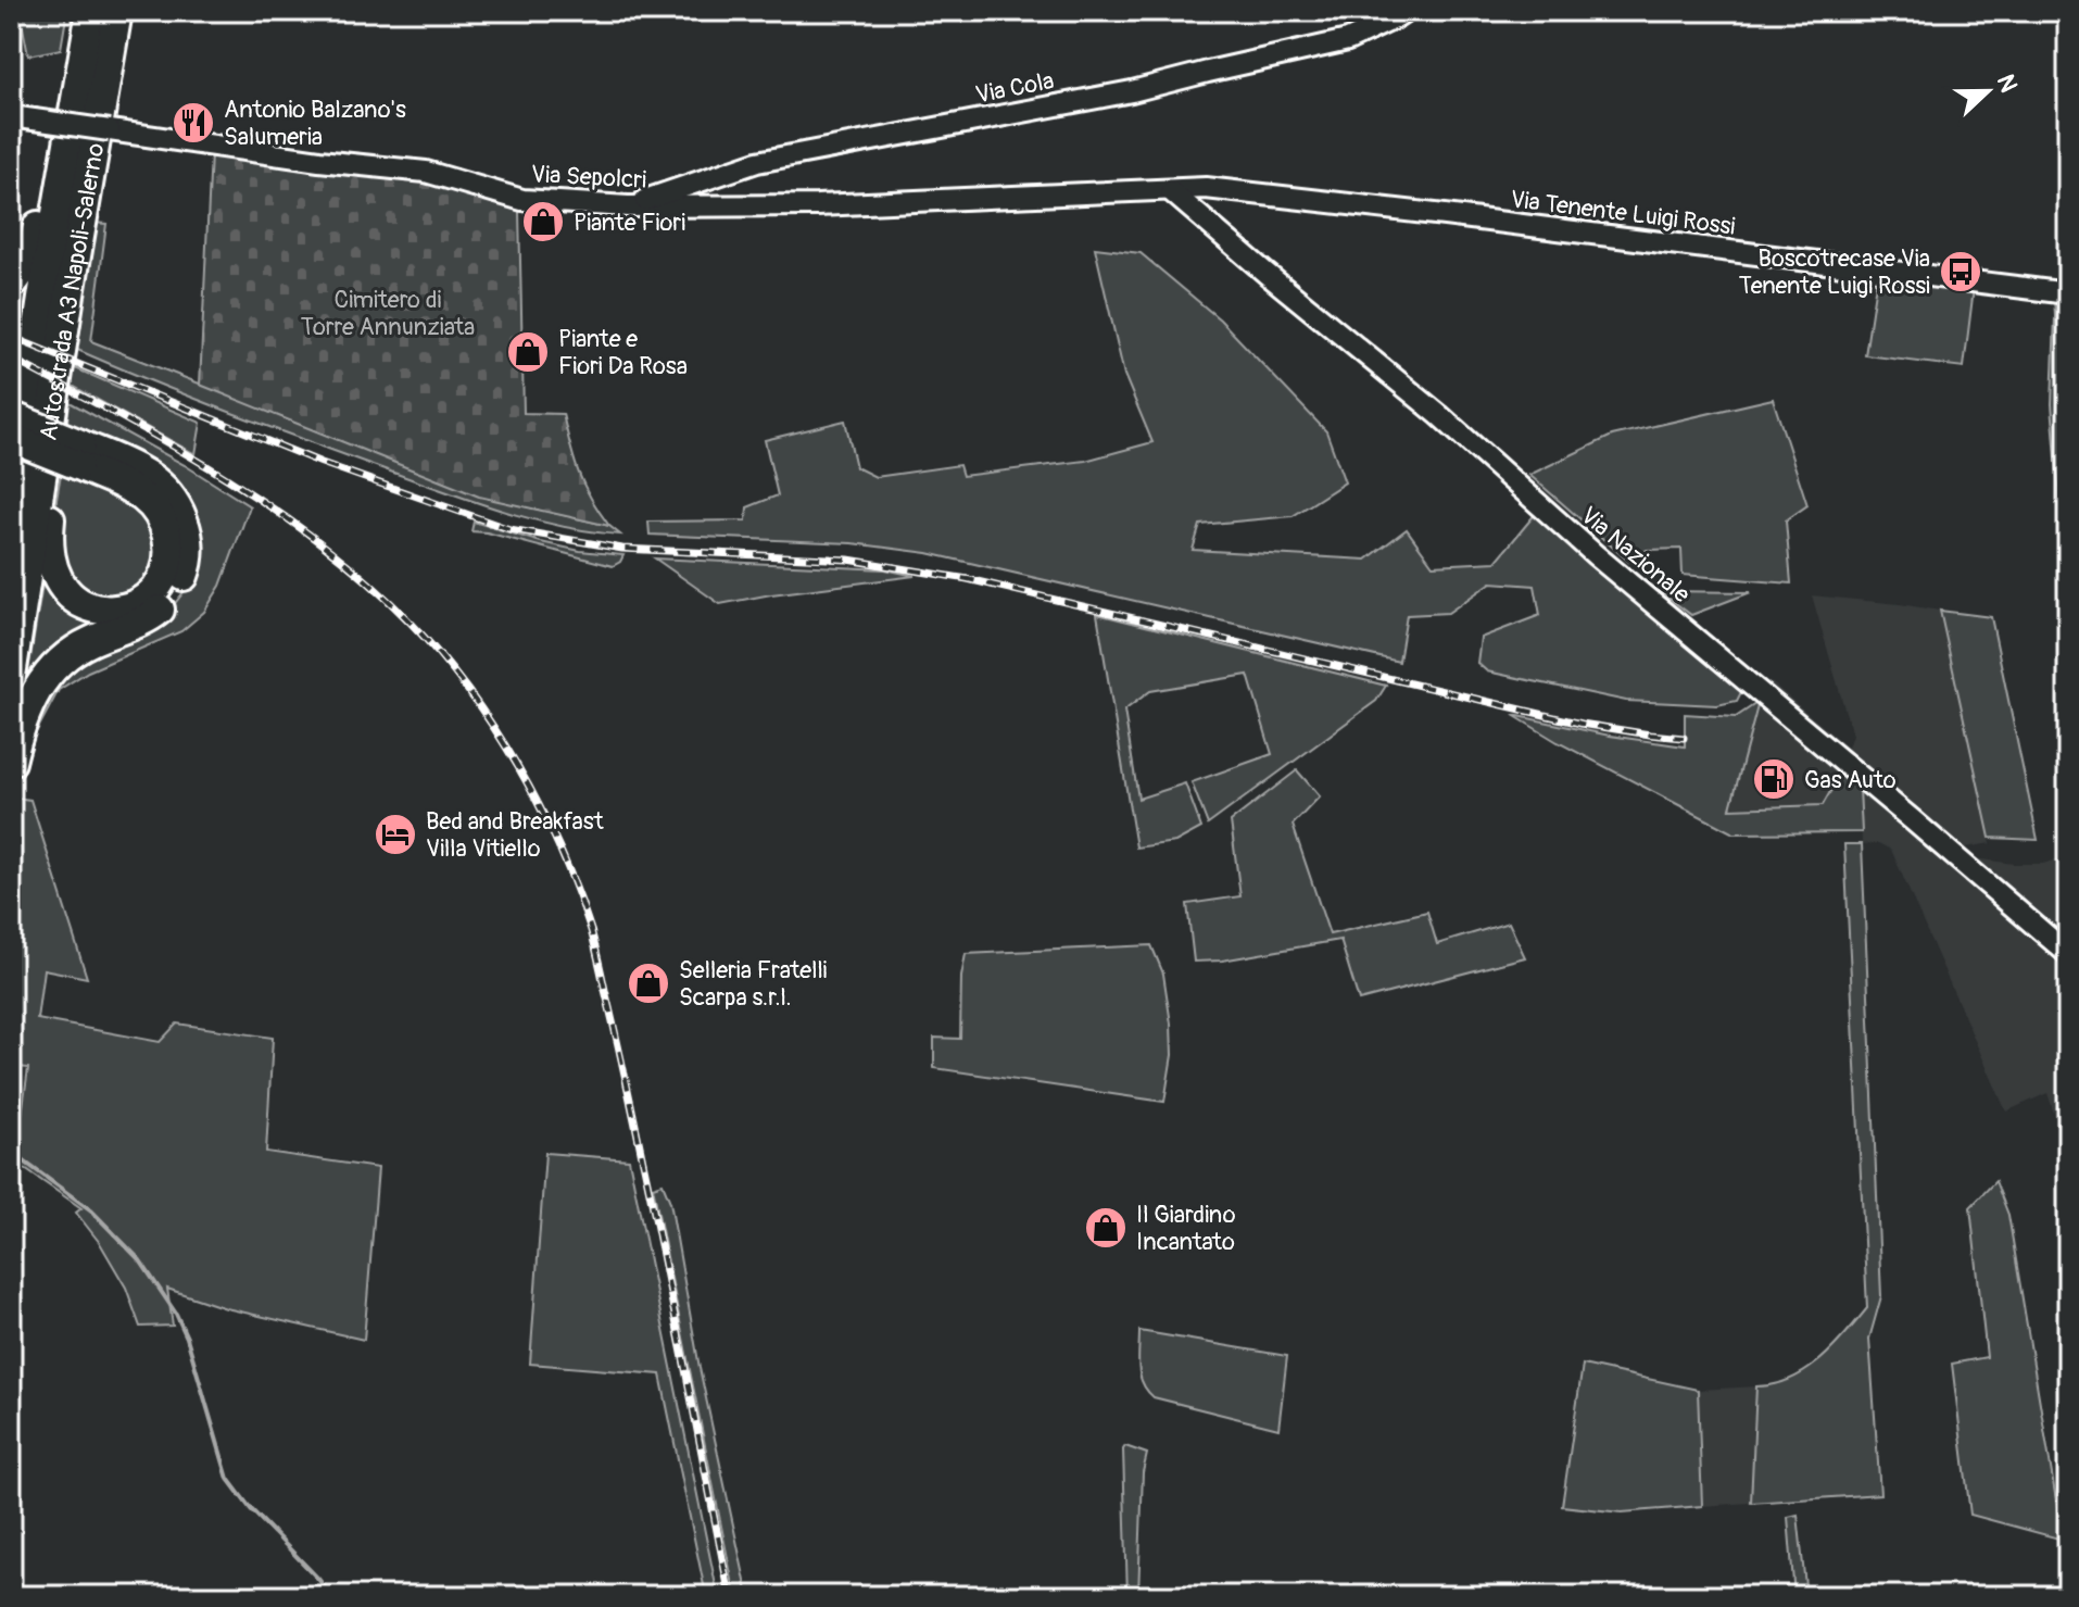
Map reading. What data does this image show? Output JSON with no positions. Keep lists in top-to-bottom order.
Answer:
{
  "streets": {
    "highway": ["Autostrada A3 Napoli-Salerno"],
    "street": [
      "Via Cola",
      "Via Sepolcri",
      "Via Tenente Luigi Rossi",
      "Via Nazionale"
    ]
  },
  "crossings": [
    ["Via Cola", "Via Sepolcri"],
    ["Via Sepolcri", "Via Tenente Luigi Rossi"],
    ["Via Sepolcri", "Via Nazionale"],
    ["Via Tenente Luigi Rossi", "Via Nazionale"]
  ],
  "parks": ["Cimitero di Torre Annunziata"],
  "places": {
    "restaurant": ["Antonio Balzano's Salumeria"],
    "shop": [
      "Piante Fiori",
      "Piante e Fiori Da Rosa",
      "Selleria Fratelli Scarpa s.r.l.",
      "Il Giardino Incantato"
    ],
    "bus stop": ["Boscotrecase Via Tenente Luigi Rossi"],
    "fuel station": ["Gas Auto"],
    "hotel": ["Bed and Breakfast Villa Vitiello"]
  },
  "north": "right"
}
